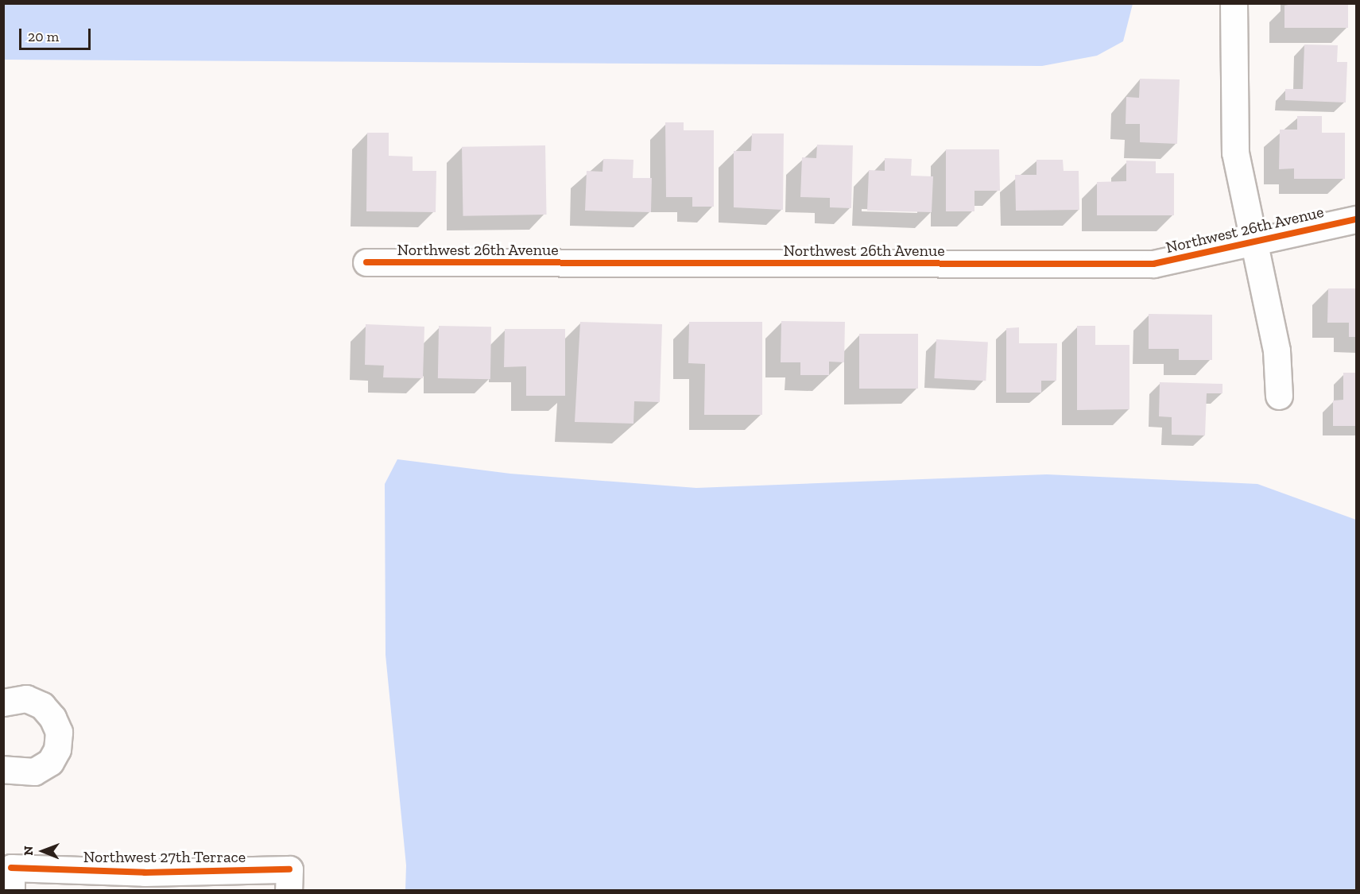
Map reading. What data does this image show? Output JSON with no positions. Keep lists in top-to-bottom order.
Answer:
{
  "streets": {
    "street": ["Northwest 26th Avenue", "Northwest 27th Terrace"]
  },
  "scale_bar": "20 m",
  "north": "left"
}
